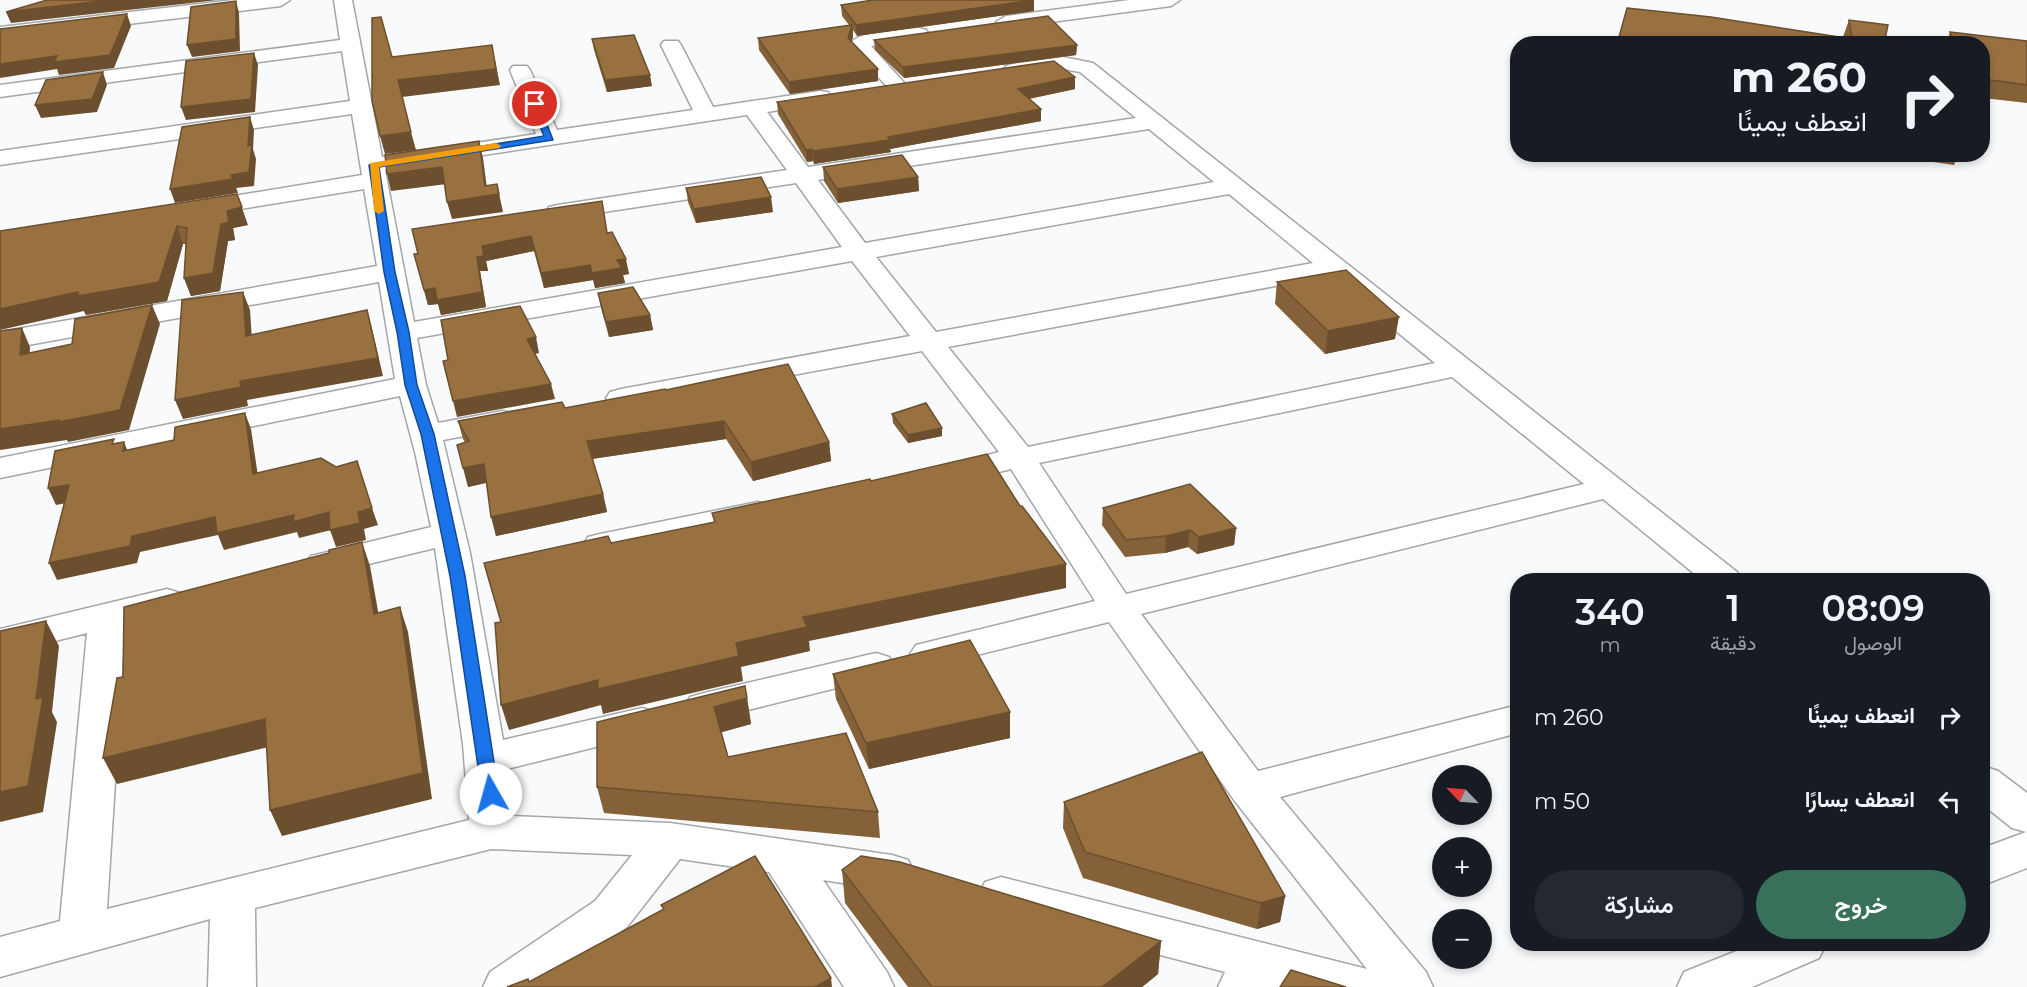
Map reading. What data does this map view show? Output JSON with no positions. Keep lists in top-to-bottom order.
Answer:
{
  "north": "top left",
  "page": {
    "turn": ["260 m", "انعطف يمينًا"],
    "eta": [
      "08:09",
      "الوصول",
      "1",
      "دقيقة",
      "340",
      "m"
    ],
    "list": [
      {
        "name": "انعطف يمينًا",
        "value": "260 m"
      },
      {
        "name": "انعطف يسارًا",
        "value": "50 m"
      }
    ],
    "map_buttons": ["+", "−"],
    "buttons": ["خروج", "مشاركة"]
  }
}
